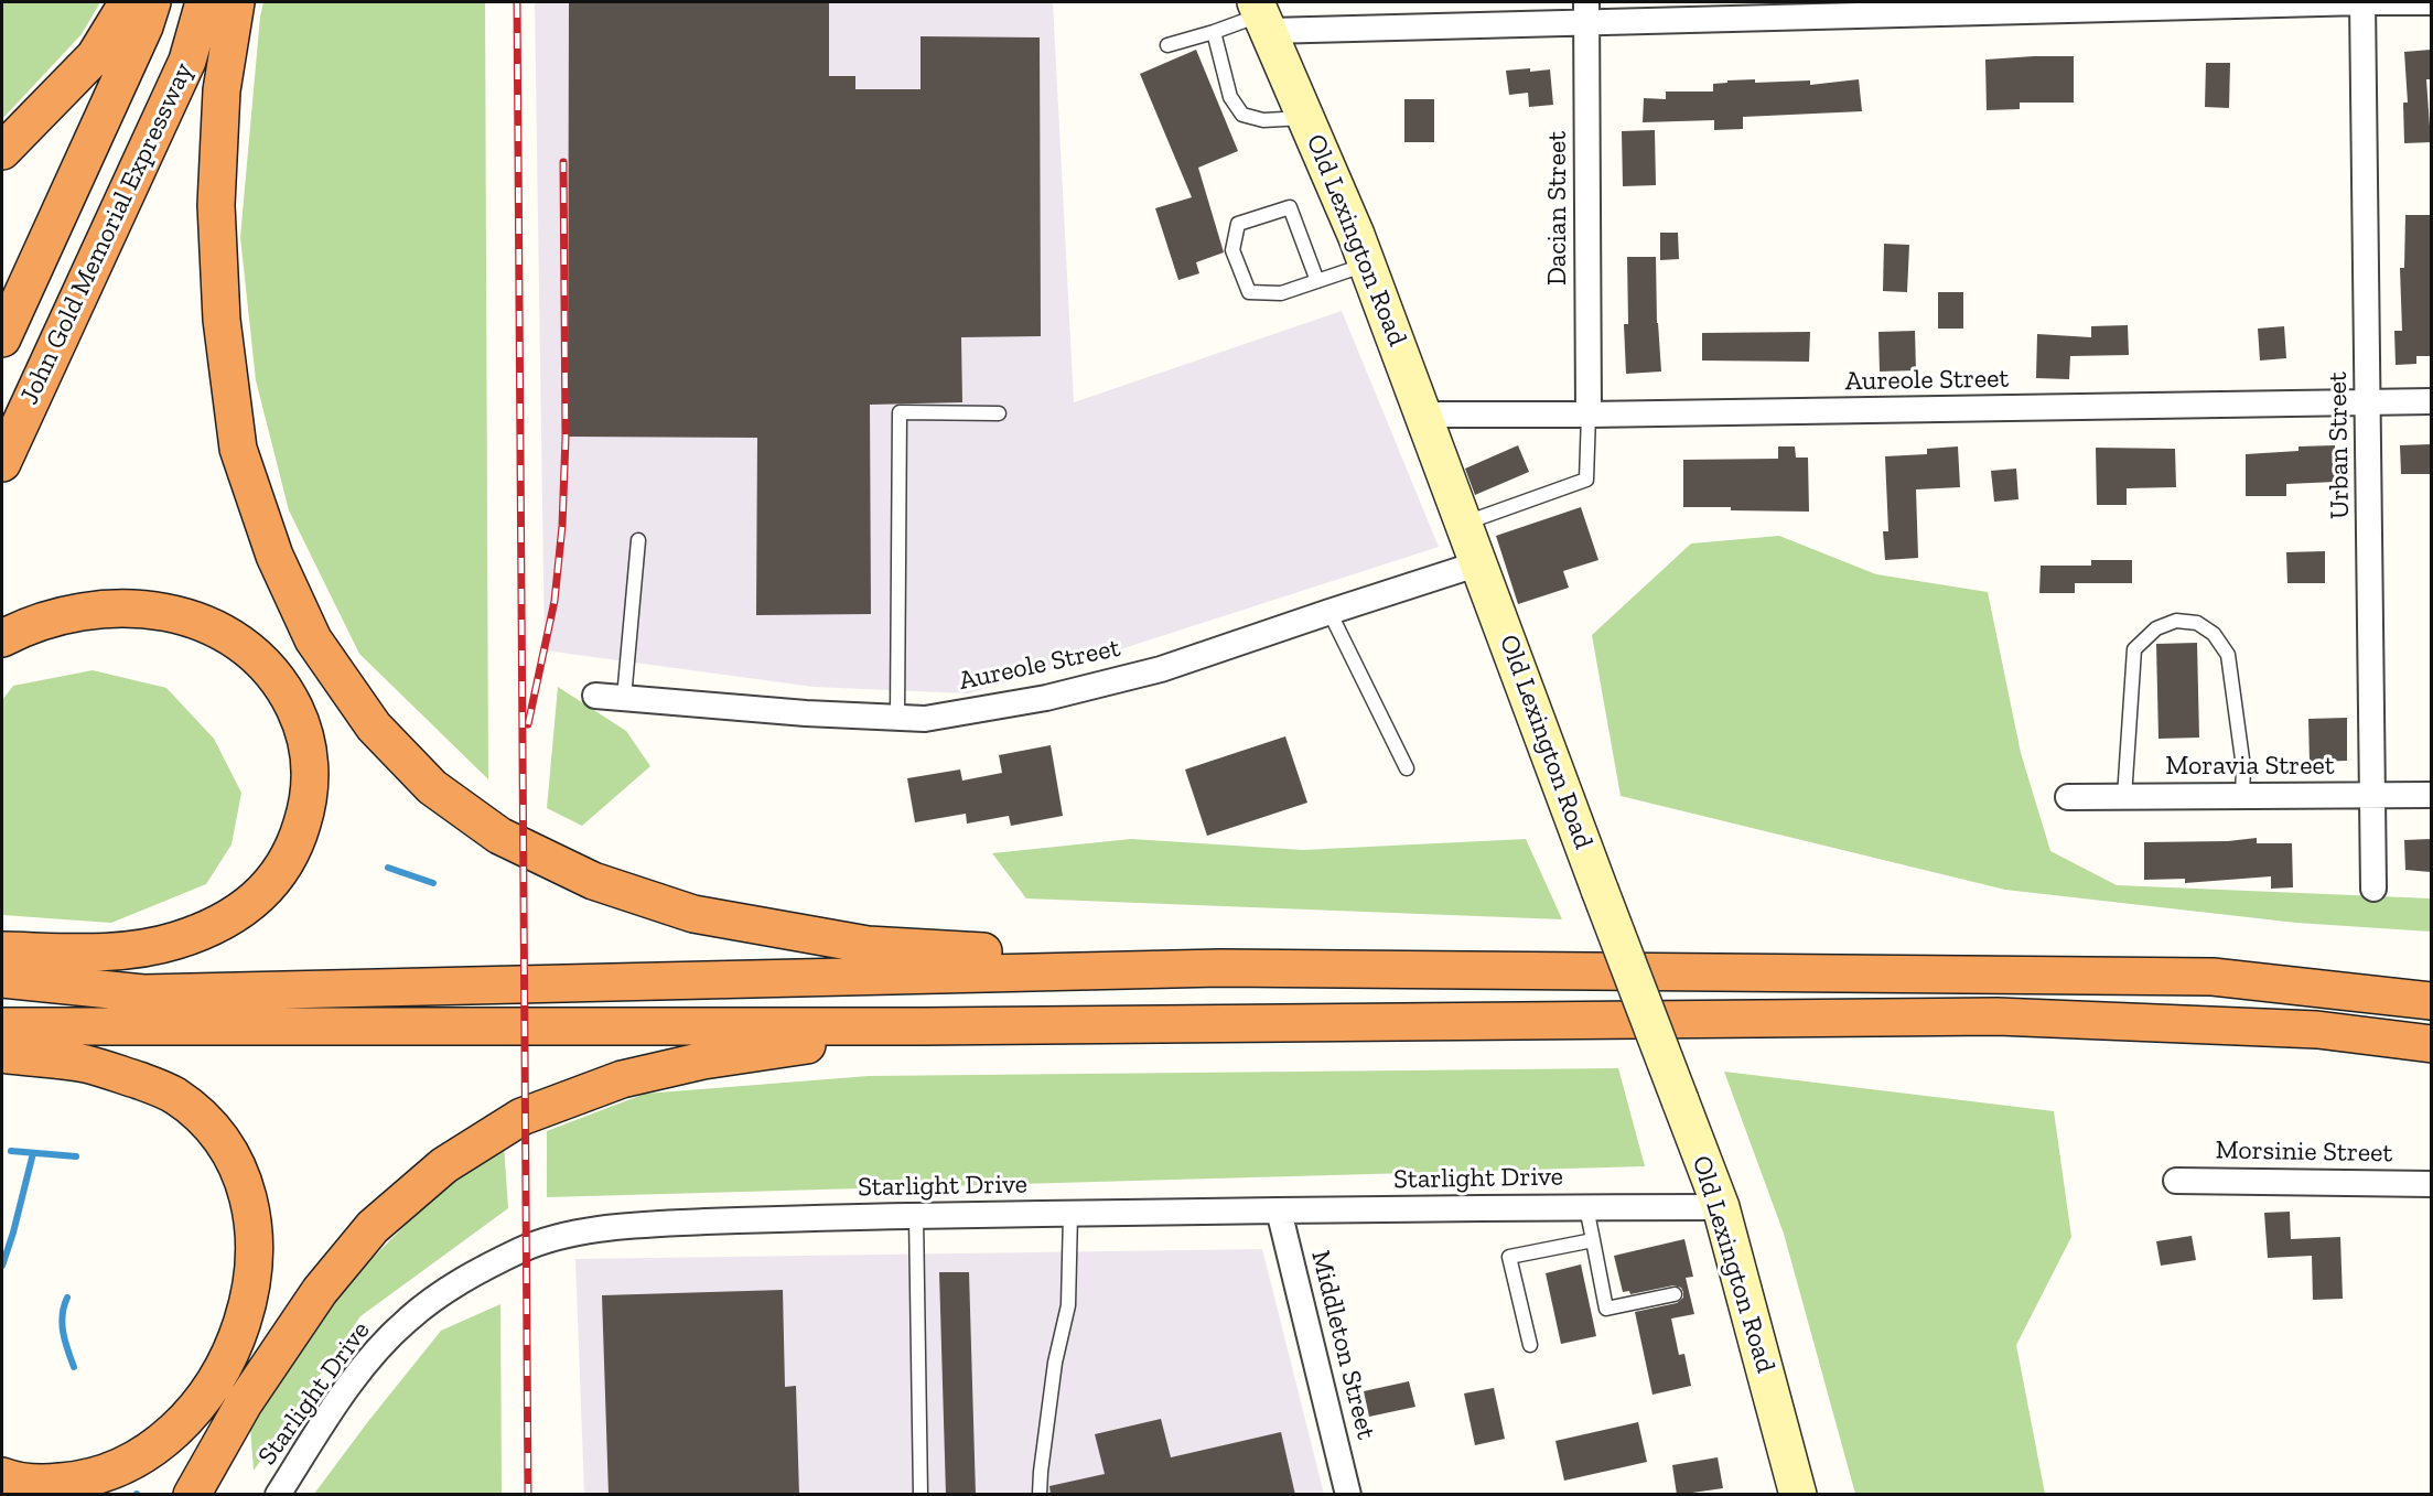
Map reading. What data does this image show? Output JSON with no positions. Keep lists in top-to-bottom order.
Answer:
{
  "streets": {
    "highway": ["John Gold Memorial Expressway"],
    "main road": ["Old Lexington Road"],
    "street": [
      "Dacian Street",
      "Aureole Street",
      "Urban Street",
      "Moravia Street",
      "Morsinie Street",
      "Starlight Drive",
      "Middleton Street"
    ]
  },
  "crossings": [
    ["Dacian Street", "Aureole Street"],
    ["Old Lexington Road", "Aureole Street"],
    ["Old Lexington Road", "Starlight Drive"],
    ["Aureole Street", "Urban Street"],
    ["Urban Street", "Moravia Street"],
    ["Starlight Drive", "Middleton Street"]
  ]
}
